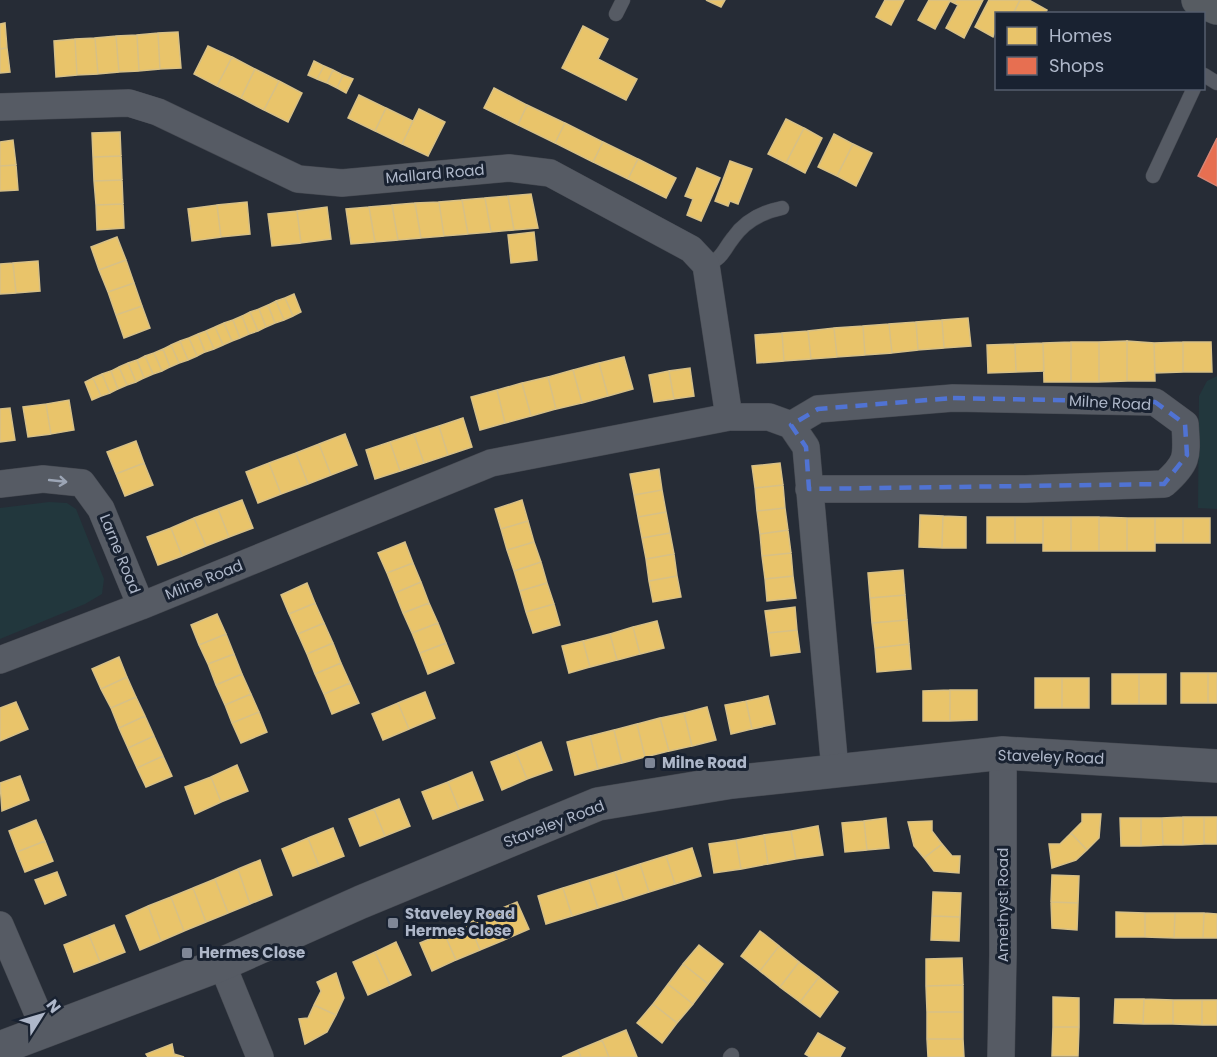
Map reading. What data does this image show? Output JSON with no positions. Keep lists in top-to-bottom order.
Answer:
{
  "streets": {
    "street": [
      "Mallard Road",
      "Milne Road",
      "Larne Road",
      "Staveley Road",
      "Amethyst Road"
    ]
  },
  "crossings": [
    ["Milne Road", "Larne Road"],
    ["Staveley Road", "Amethyst Road"]
  ],
  "one_way": ["Larne Road"],
  "places": {
    "transit": ["Milne Road", "Staveley Road Hermes Close", "Hermes Close"]
  },
  "legend": ["Homes", "Shops"],
  "north": "top right"
}
